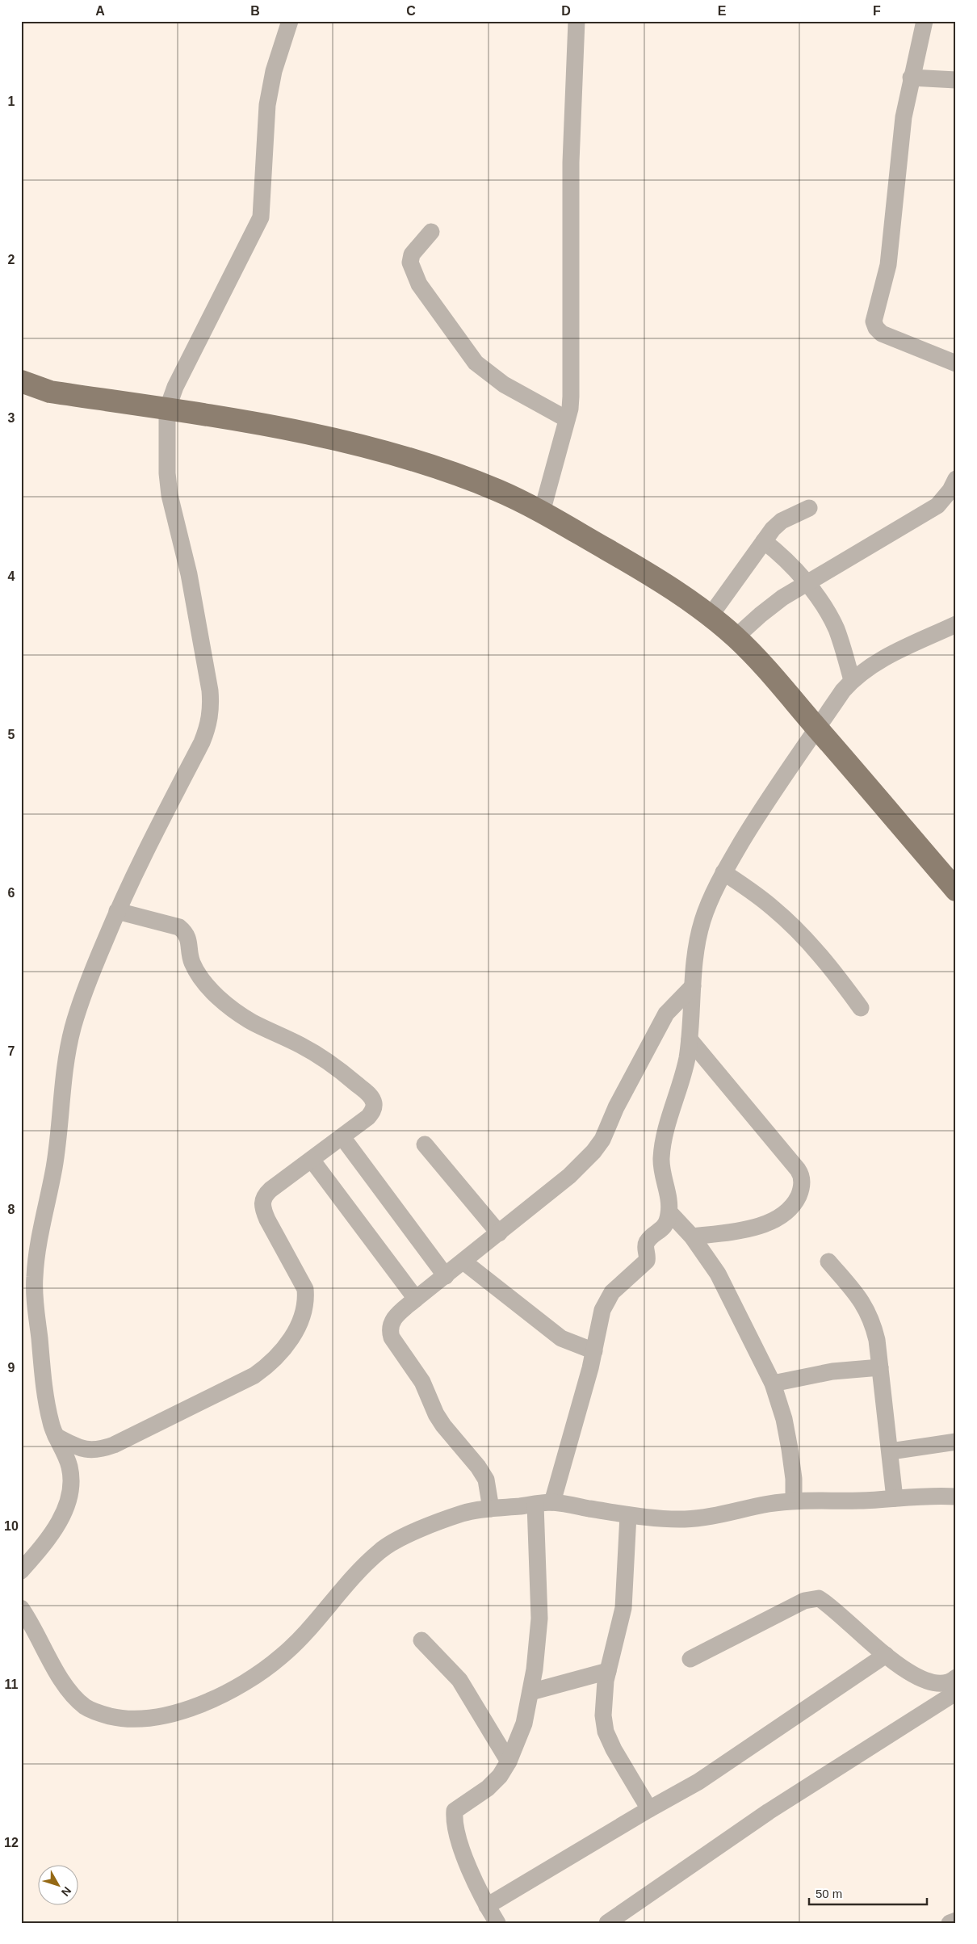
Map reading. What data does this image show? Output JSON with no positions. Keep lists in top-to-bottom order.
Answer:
{
  "scale_bar": "50 m",
  "north": "bottom right",
  "grid": {
    "columns": [
      "A",
      "B",
      "C",
      "D",
      "E",
      "F"
    ],
    "rows": [
      "1",
      "2",
      "3",
      "4",
      "5",
      "6",
      "7",
      "8",
      "9",
      "10",
      "11",
      "12"
    ]
  }
}
